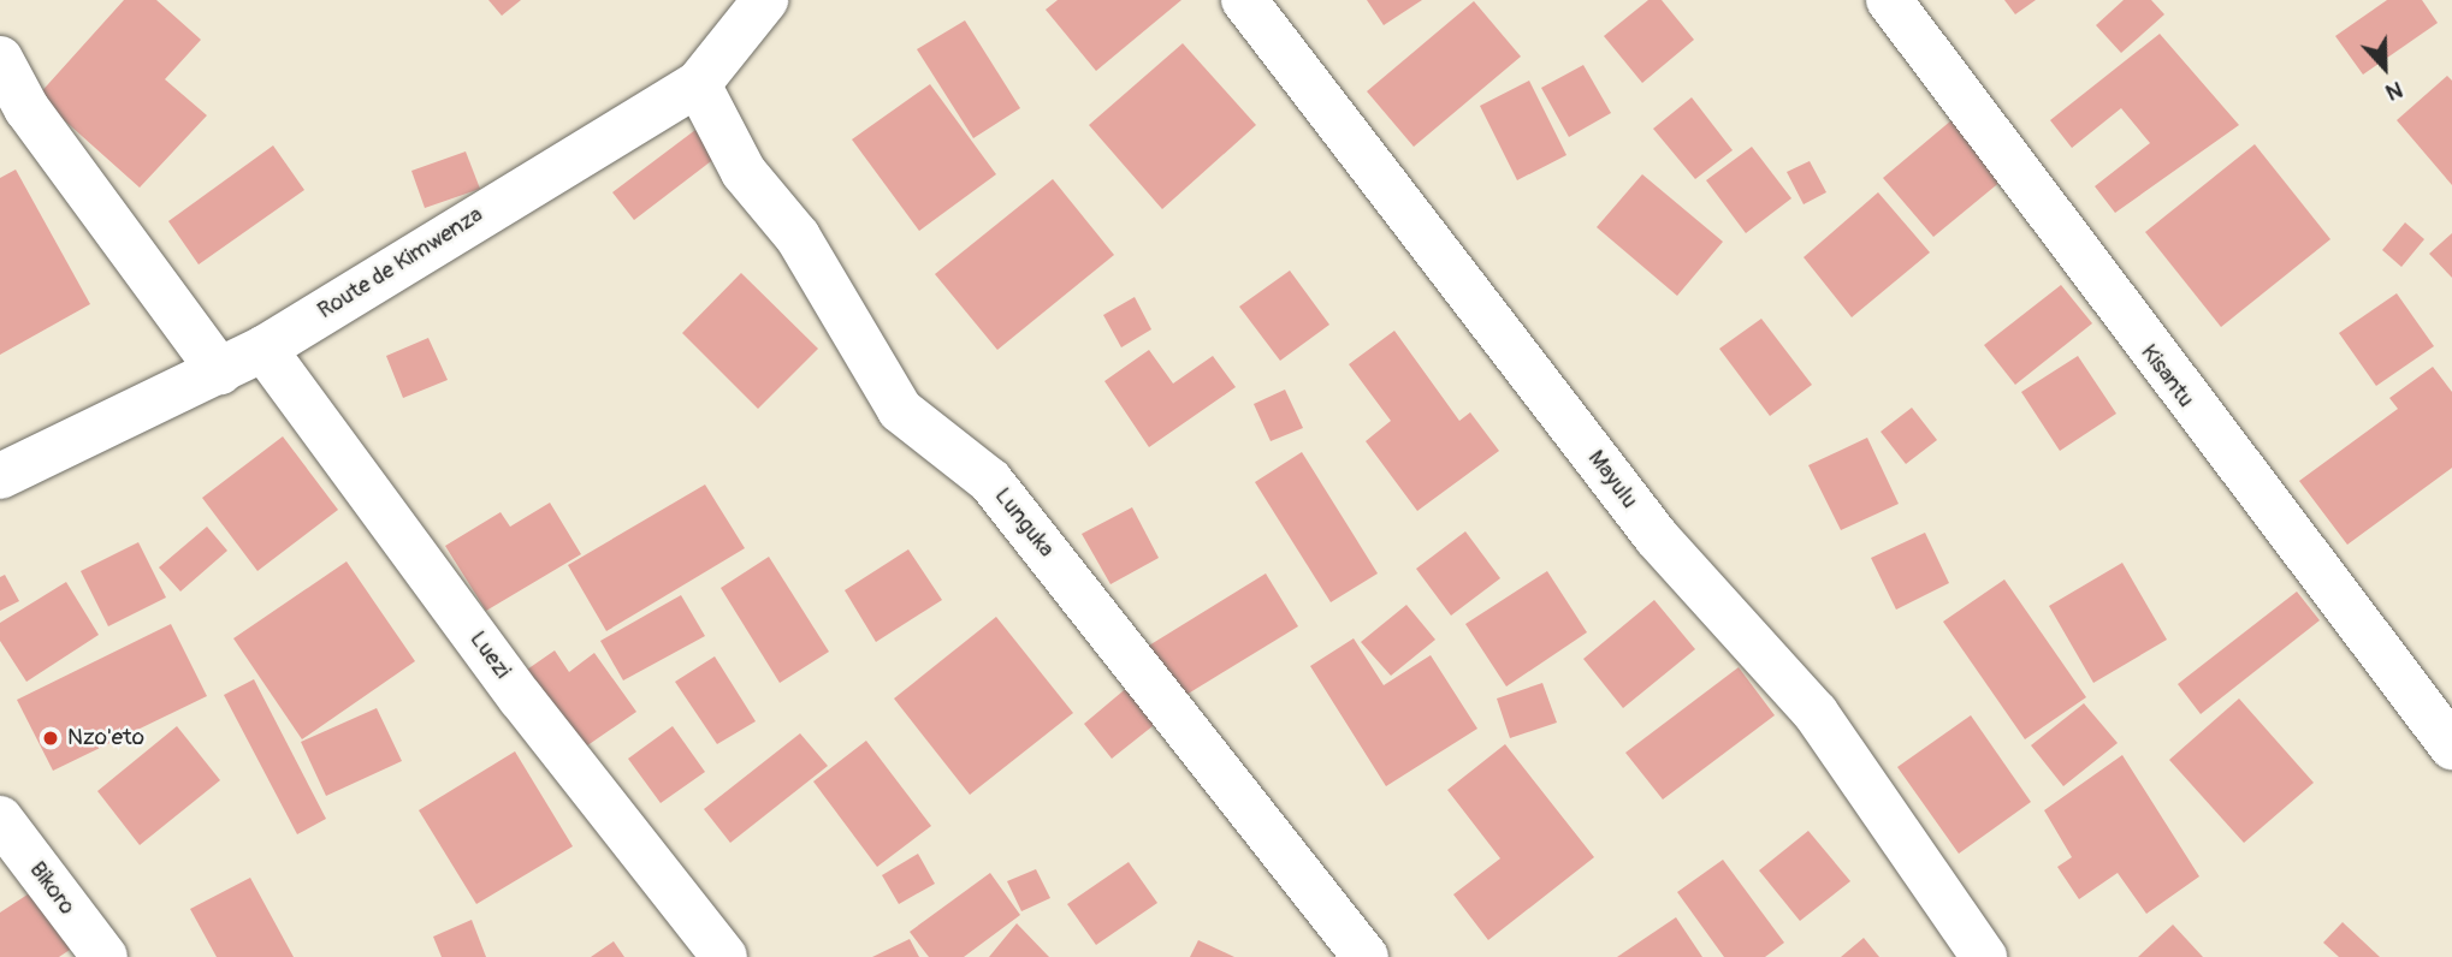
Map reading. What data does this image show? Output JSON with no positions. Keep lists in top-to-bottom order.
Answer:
{
  "streets": {
    "street": [
      "Route de Kimwenza",
      "Kisantu",
      "Mayulu",
      "Lunguka",
      "Luezi",
      "Bikoro"
    ]
  },
  "crossings": [
    ["Route de Kimwenza", "Lunguka"],
    ["Route de Kimwenza", "Luezi"]
  ],
  "places": ["Nzo'eto"],
  "north": "bottom"
}
